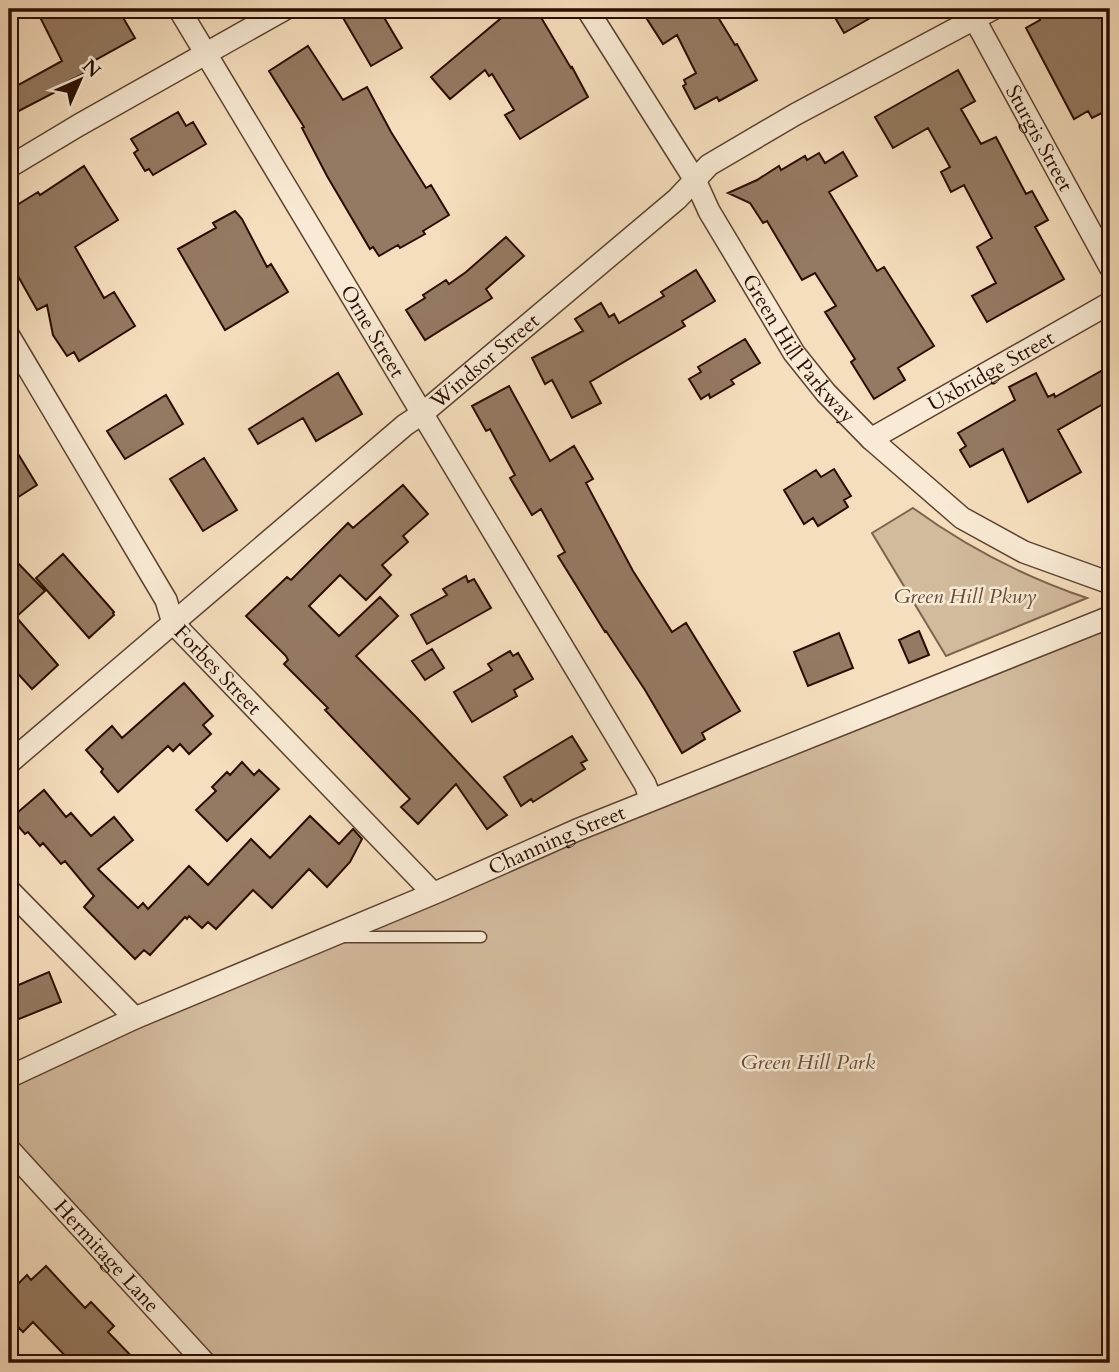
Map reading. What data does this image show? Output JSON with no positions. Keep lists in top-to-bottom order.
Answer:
{
  "streets": {
    "street": [
      "Sturgis Street",
      "Orne Street",
      "Green Hill Parkway",
      "Windsor Street",
      "Uxbridge Street",
      "Forbes Street",
      "Channing Street",
      "Hermitage Lane"
    ]
  },
  "crossings": [
    ["Sturgis Street", "Windsor Street"],
    ["Orne Street", "Windsor Street"],
    ["Orne Street", "Channing Street"],
    ["Green Hill Parkway", "Windsor Street"],
    ["Green Hill Parkway", "Uxbridge Street"],
    ["Windsor Street", "Forbes Street"],
    ["Forbes Street", "Channing Street"]
  ],
  "parks": ["Green Hill Pkwy", "Green Hill Park"],
  "north": "top right"
}
